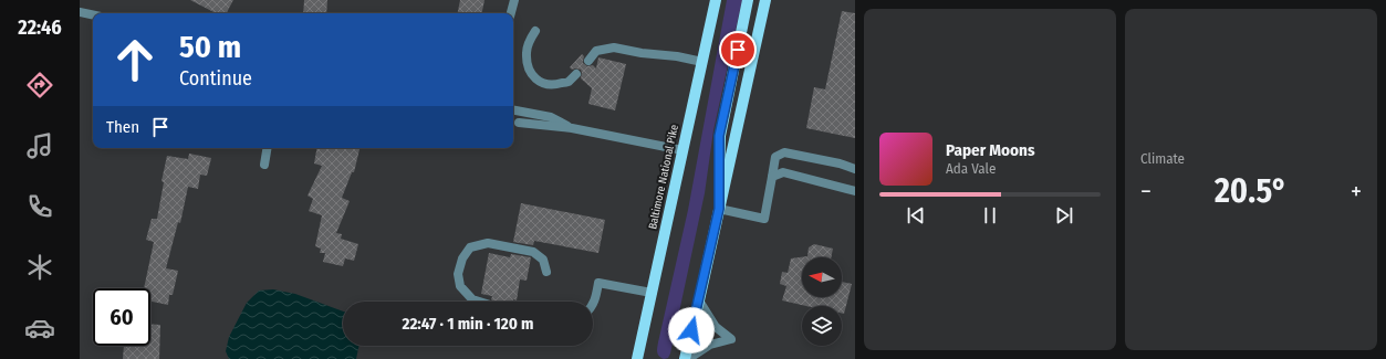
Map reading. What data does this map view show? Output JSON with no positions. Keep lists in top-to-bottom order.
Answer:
{
  "streets": {
    "main road": ["Baltimore National Pike"]
  },
  "north": "left",
  "page": {
    "tabs": "22:46",
    "tile": "Climate",
    "turn": ["50 m", "Continue"],
    "then": "Then",
    "song": ["Paper Moons", "Ada Vale"],
    "heat": ["−", "20.5°", "+"],
    "limit": "60",
    "trip": "22:47 · 1 min · 120 m"
  }
}
